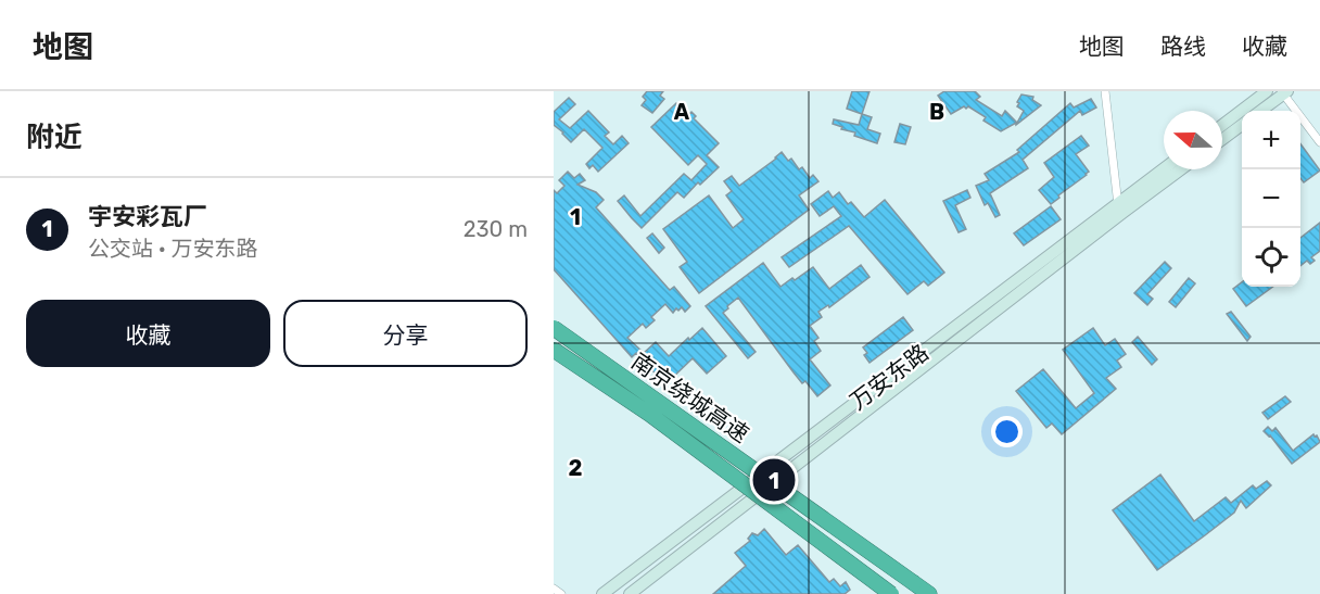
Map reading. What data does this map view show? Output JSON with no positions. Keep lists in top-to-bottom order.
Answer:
{
  "streets": {
    "highway": ["南京绕城高速"],
    "main road": ["万安东路"]
  },
  "north": "left",
  "page": {
    "header": "地图",
    "nav": ["地图", "路线", "收藏"],
    "heading": "附近",
    "map_buttons": ["+", "−"],
    "list": [
      {
        "mark": "1",
        "name": "宇安彩瓦厂",
        "note": "公交站 · 万安东路",
        "value": "230 m"
      }
    ],
    "buttons": ["收藏", "分享"],
    "pins": "1"
  },
  "grid": {
    "columns": ["A", "B"],
    "rows": ["1", "2"]
  }
}
